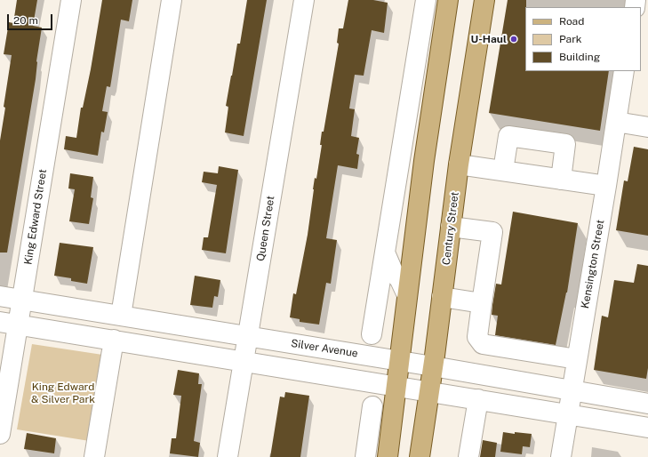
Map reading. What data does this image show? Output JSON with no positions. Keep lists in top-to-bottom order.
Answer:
{
  "streets": {
    "main road": ["Century Street"],
    "street": [
      "King Edward Street",
      "Queen Street",
      "Kensington Street",
      "Silver Avenue"
    ]
  },
  "crossings": [
    ["King Edward Street", "Silver Avenue"],
    ["Queen Street", "Silver Avenue"],
    ["Century Street", "Silver Avenue"],
    ["Kensington Street", "Silver Avenue"]
  ],
  "parks": ["King Edward & Silver Park"],
  "places": ["U-Haul"],
  "legend": ["Road", "Park", "Building"],
  "scale_bar": "20 m"
}
